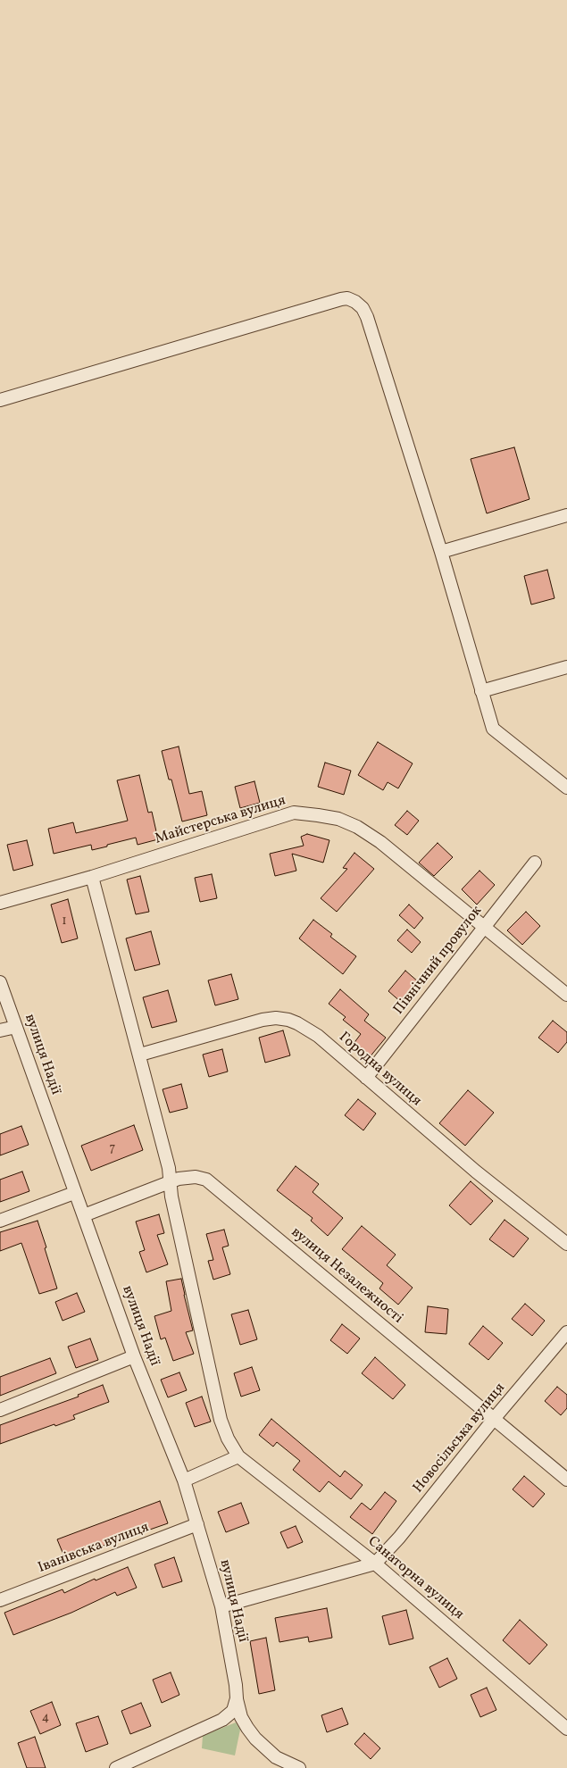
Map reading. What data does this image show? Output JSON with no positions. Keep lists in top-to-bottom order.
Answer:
{
  "streets": {
    "street": [
      "Майстерська вулиця",
      "Північний провулок",
      "вулиця Надії",
      "Городна вулиця",
      "вулиця Незалежності",
      "Новосільська вулиця",
      "Іванівська вулиця",
      "Санаторна вулиця"
    ]
  },
  "crossings": [
    ["Майстерська вулиця", "Північний провулок"],
    ["Північний провулок", "Городна вулиця"],
    ["вулиця Надії", "вулиця Незалежності"],
    ["вулиця Надії", "Іванівська вулиця"],
    ["вулиця Незалежності", "Новосільська вулиця"],
    ["Новосільська вулиця", "Санаторна вулиця"]
  ],
  "house_numbers": ["1", "7", "4"]
}
